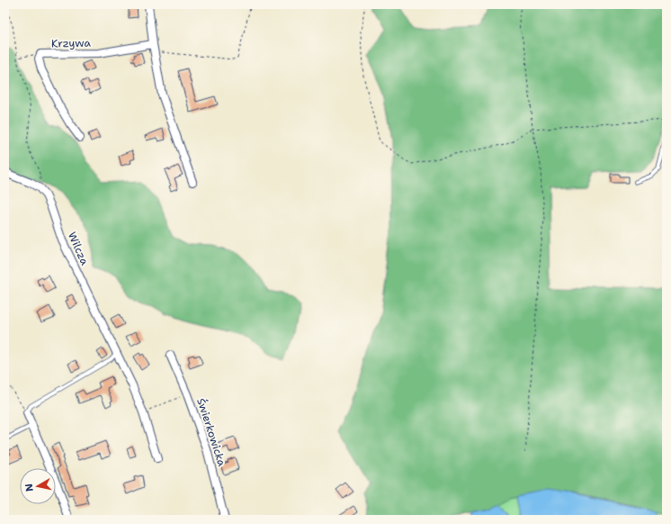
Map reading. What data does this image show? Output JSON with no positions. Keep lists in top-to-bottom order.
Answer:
{
  "streets": {
    "street": ["Krzywa", "Wilcza", "Świerkowicka"]
  },
  "north": "left"
}
